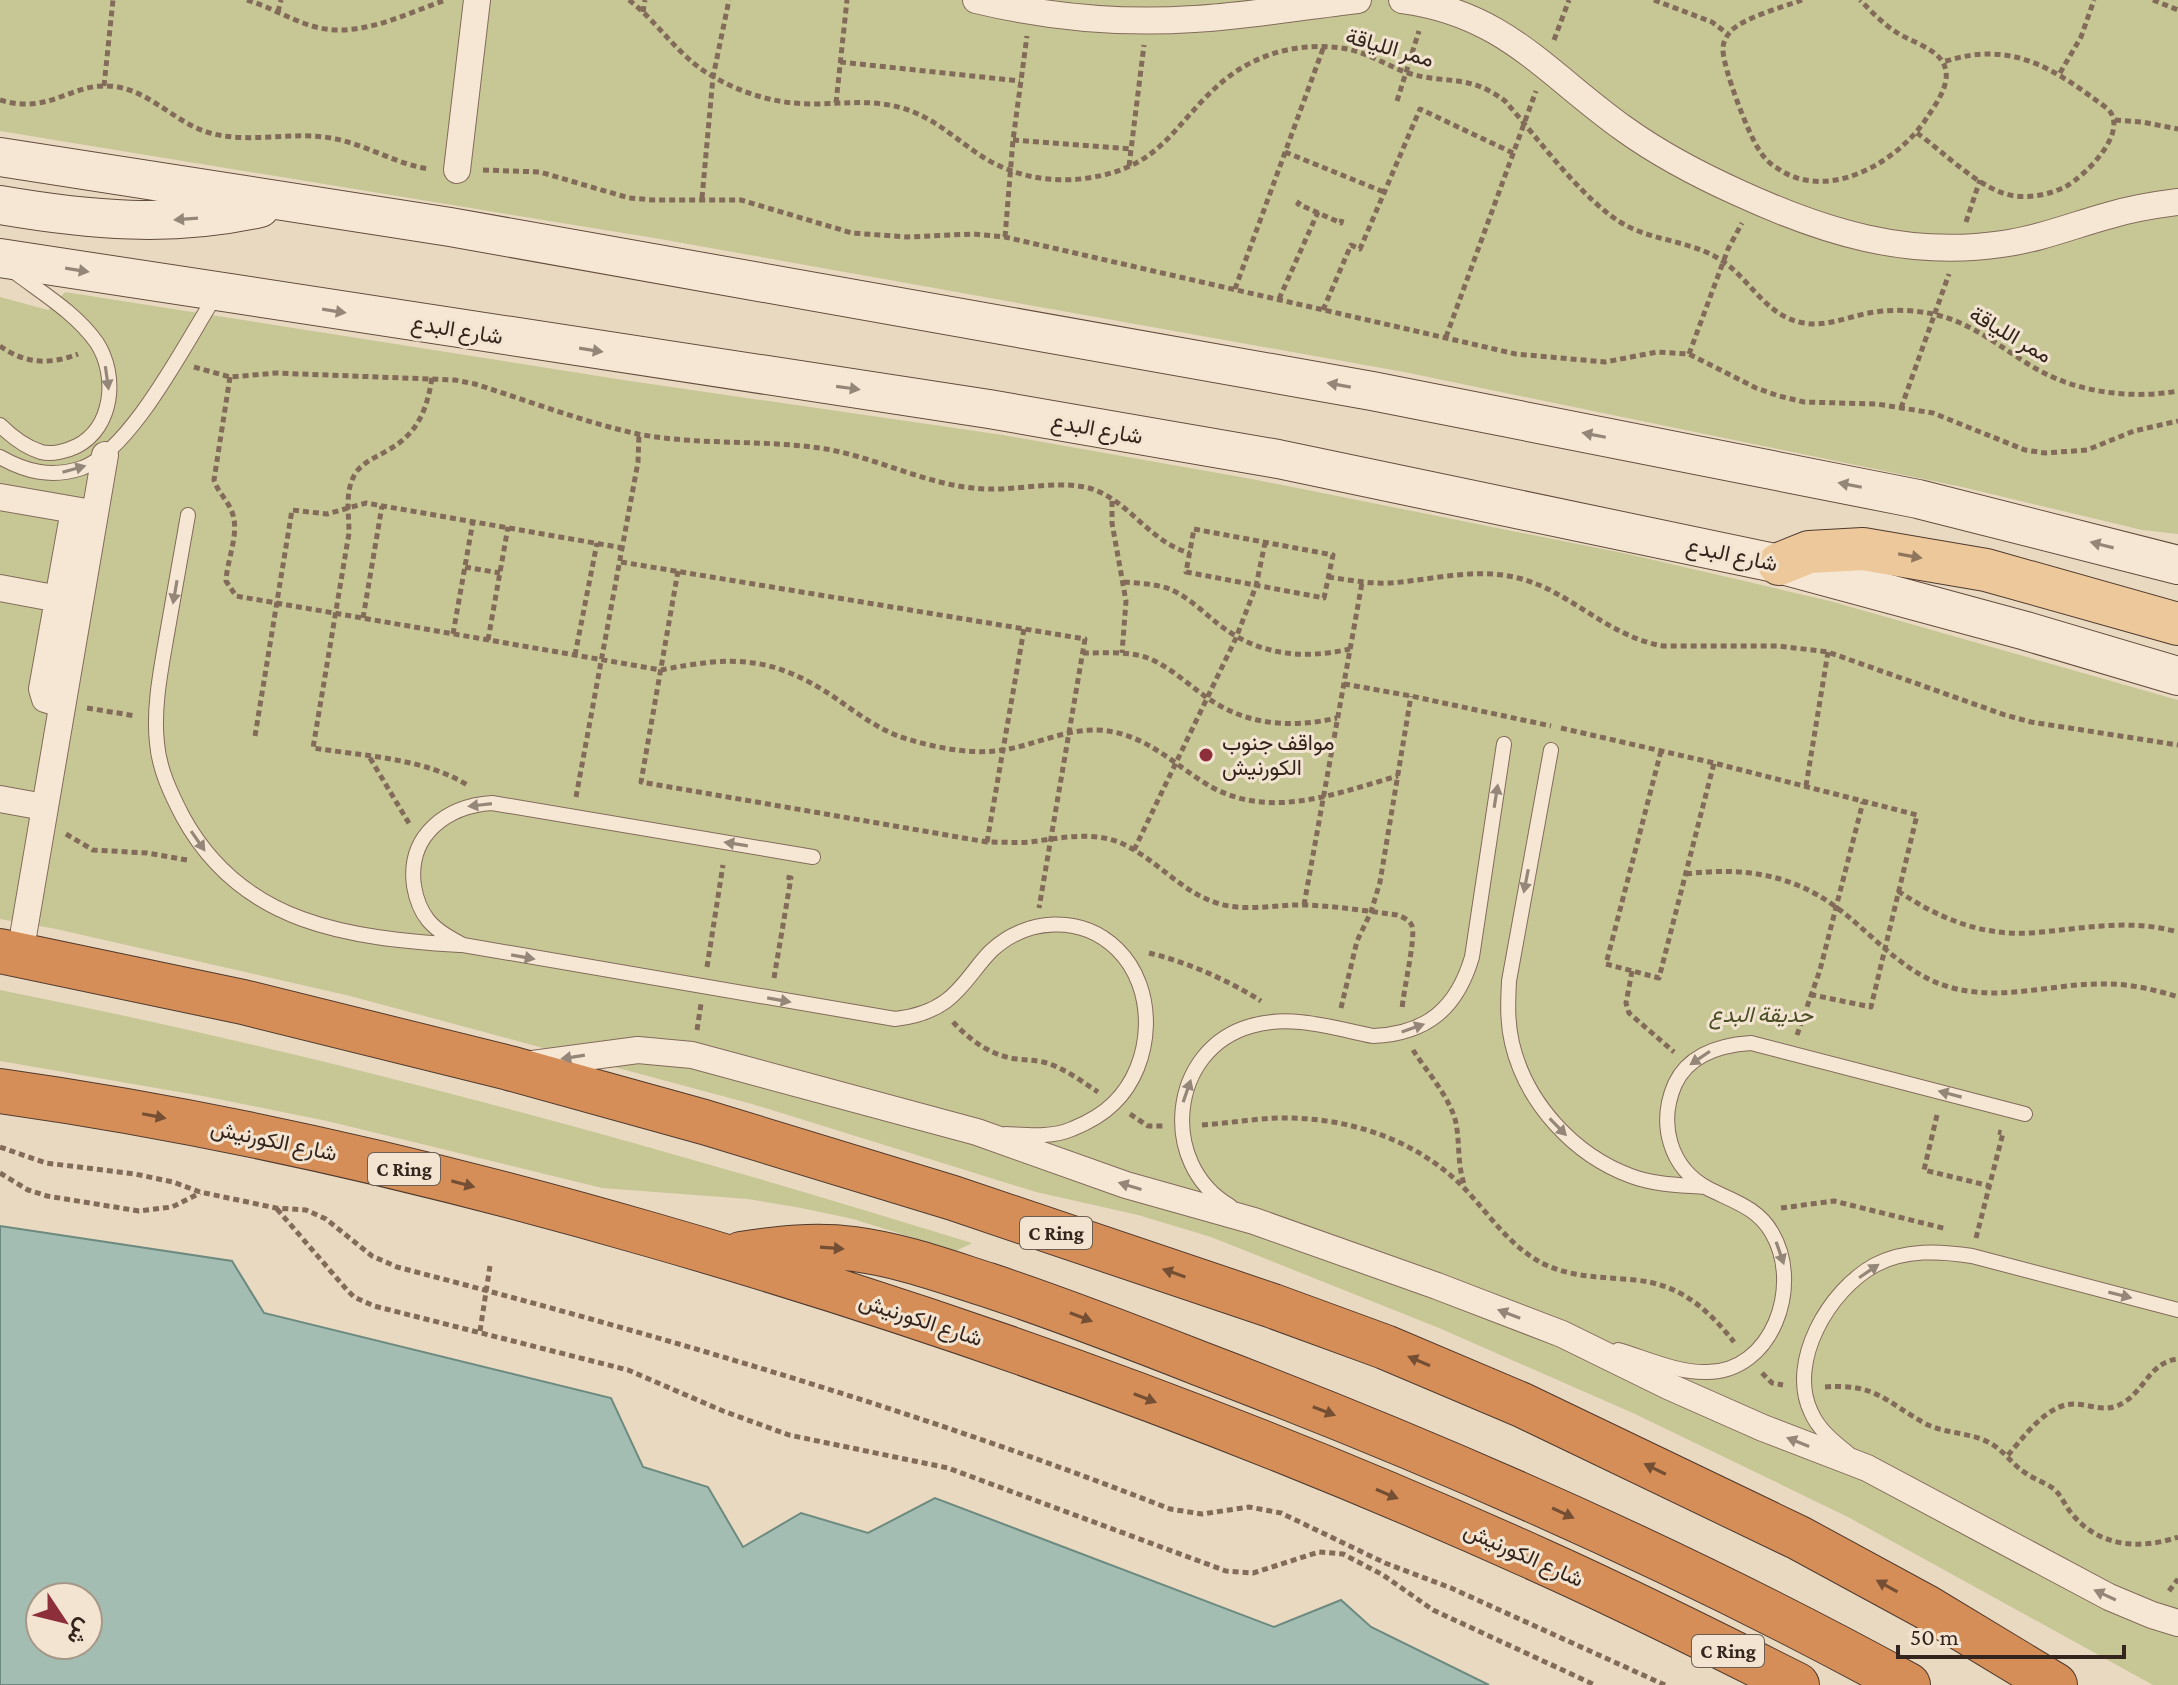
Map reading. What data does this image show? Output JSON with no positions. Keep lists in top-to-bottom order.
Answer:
{
  "streets": {
    "highway": ["شارع الكورنيش", "C Ring"],
    "main road": ["شارع البدع"],
    "path": ["ممر اللياقة"]
  },
  "parks": ["حديقة البدع"],
  "places": ["مواقف جنوب الكورنيش"],
  "scale_bar": "50 m",
  "north": "bottom right"
}
